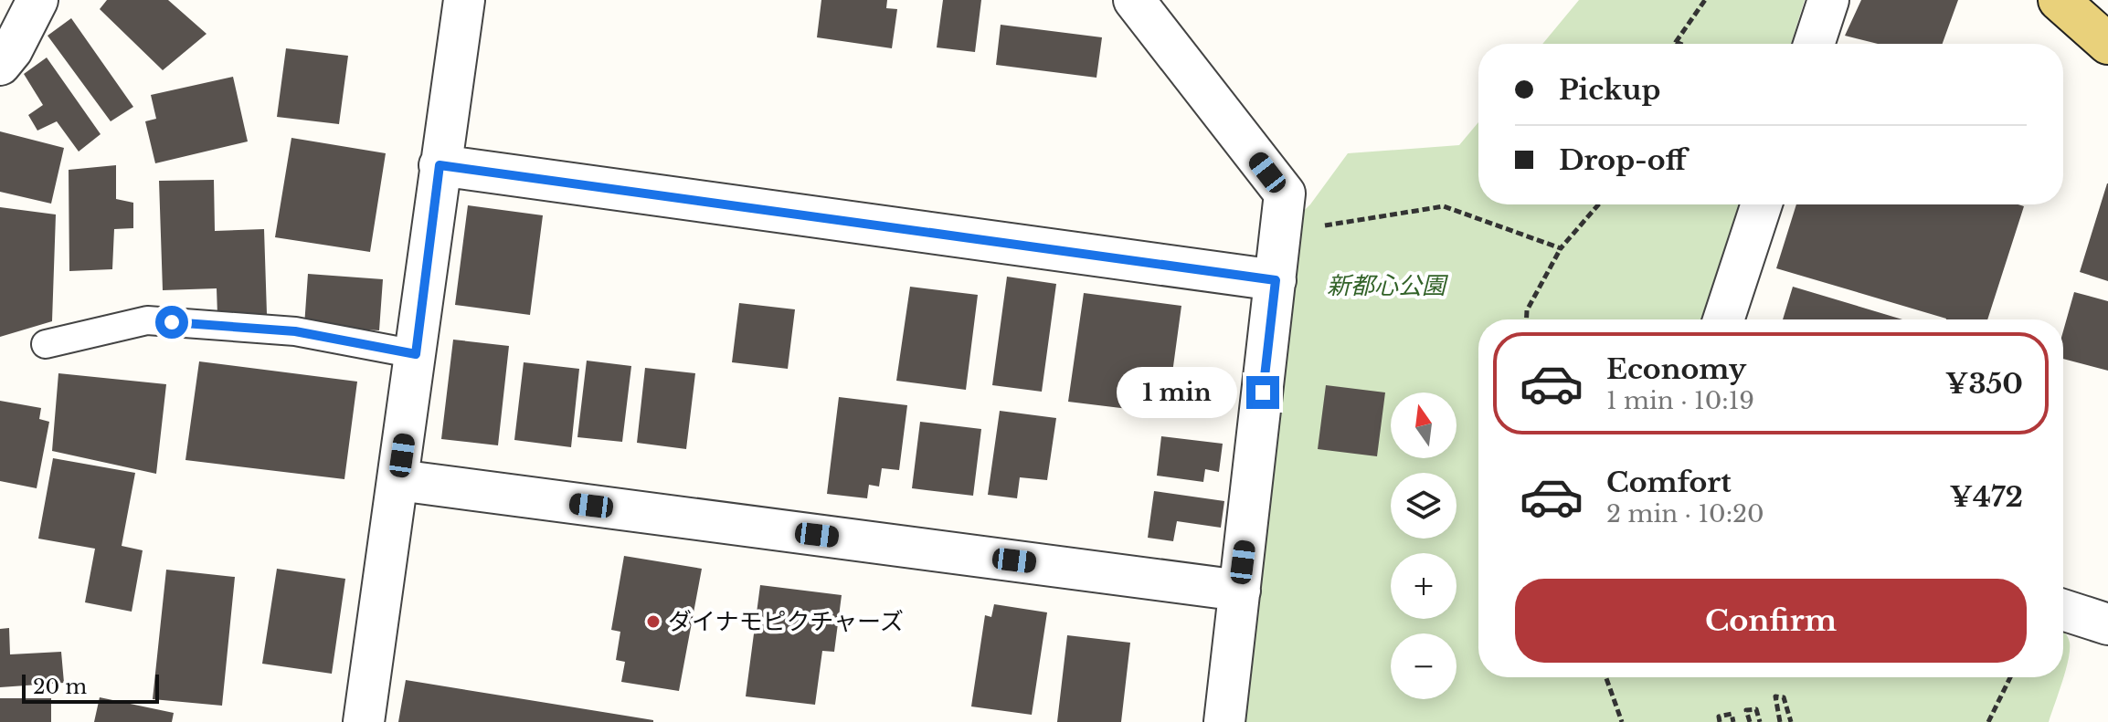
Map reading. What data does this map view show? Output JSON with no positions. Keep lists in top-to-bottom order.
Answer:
{
  "parks": ["新都心公園"],
  "places": ["ダイナモピクチャーズ"],
  "scale_bar": "20 m",
  "north": "top",
  "page": {
    "banner": ["Pickup", "Drop-off"],
    "list": [
      {
        "name": "Economy",
        "note": "1 min · 10:19",
        "value": "¥350"
      },
      {
        "name": "Comfort",
        "note": "2 min · 10:20",
        "value": "¥472"
      }
    ],
    "bubble": "1 min",
    "map_buttons": ["+", "−"],
    "buttons": "Confirm",
    "scale": "20 m"
  }
}
